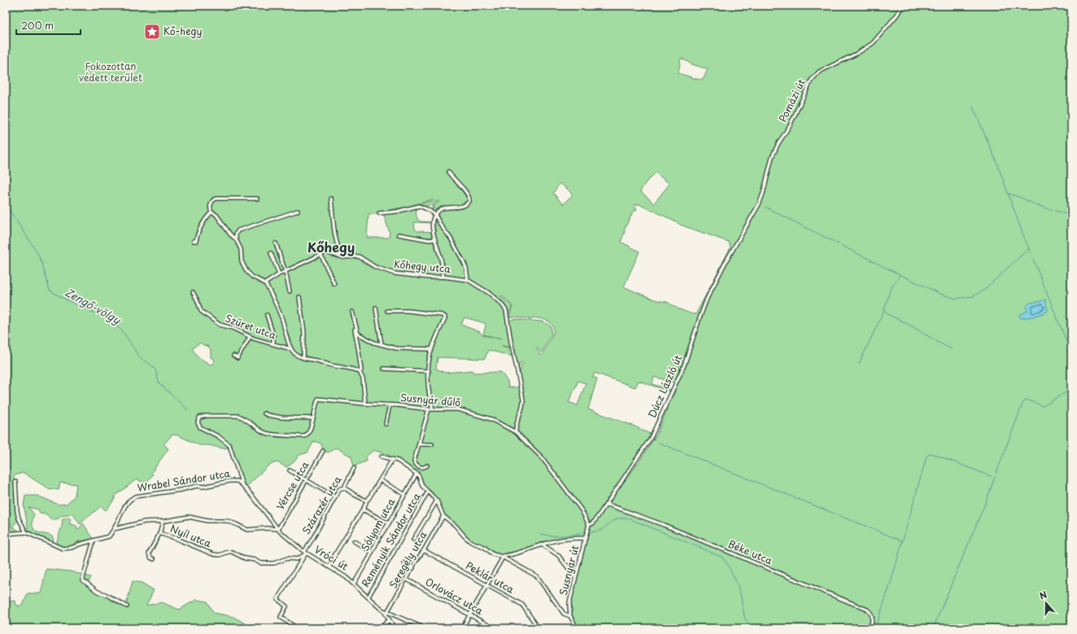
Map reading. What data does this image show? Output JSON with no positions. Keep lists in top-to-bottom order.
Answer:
{
  "streets": {
    "street": [
      "Pomázi út",
      "Kőhegy utca",
      "Szüret utca",
      "Dúcz László út",
      "Susnyár dűlő",
      "Wrabel Sándor utca",
      "Vércse utca",
      "Szárazér utca",
      "Sólyom utca",
      "Nyíl utca",
      "Reményik Sándor utca",
      "Béke utca",
      "Vróci út",
      "Seregély utca",
      "Susnyár út",
      "Peklár utca",
      "Orlovácz utca"
    ]
  },
  "crossings": [
    ["Pomázi út", "Dúcz László út"],
    ["Kőhegy utca", "Susnyár dűlő"],
    ["Dúcz László út", "Susnyár dűlő"],
    ["Dúcz László út", "Béke utca"],
    ["Dúcz László út", "Susnyár út"],
    ["Susnyár dűlő", "Susnyár út"],
    ["Wrabel Sándor utca", "Vróci út"],
    ["Vércse utca", "Vróci út"],
    ["Szárazér utca", "Nyíl utca"],
    ["Szárazér utca", "Vróci út"],
    ["Sólyom utca", "Vróci út"],
    ["Nyíl utca", "Vróci út"],
    ["Reményik Sándor utca", "Vróci út"],
    ["Vróci út", "Seregély utca"],
    ["Seregély utca", "Peklár utca"],
    ["Seregély utca", "Orlovácz utca"]
  ],
  "districts": ["Kőhegy"],
  "water": ["Zengő-völgy"],
  "parks": ["Fokozottan védett terület"],
  "places": {
    "place": ["Kő-hegy"]
  },
  "scale_bar": "200 m",
  "north": "top"
}
